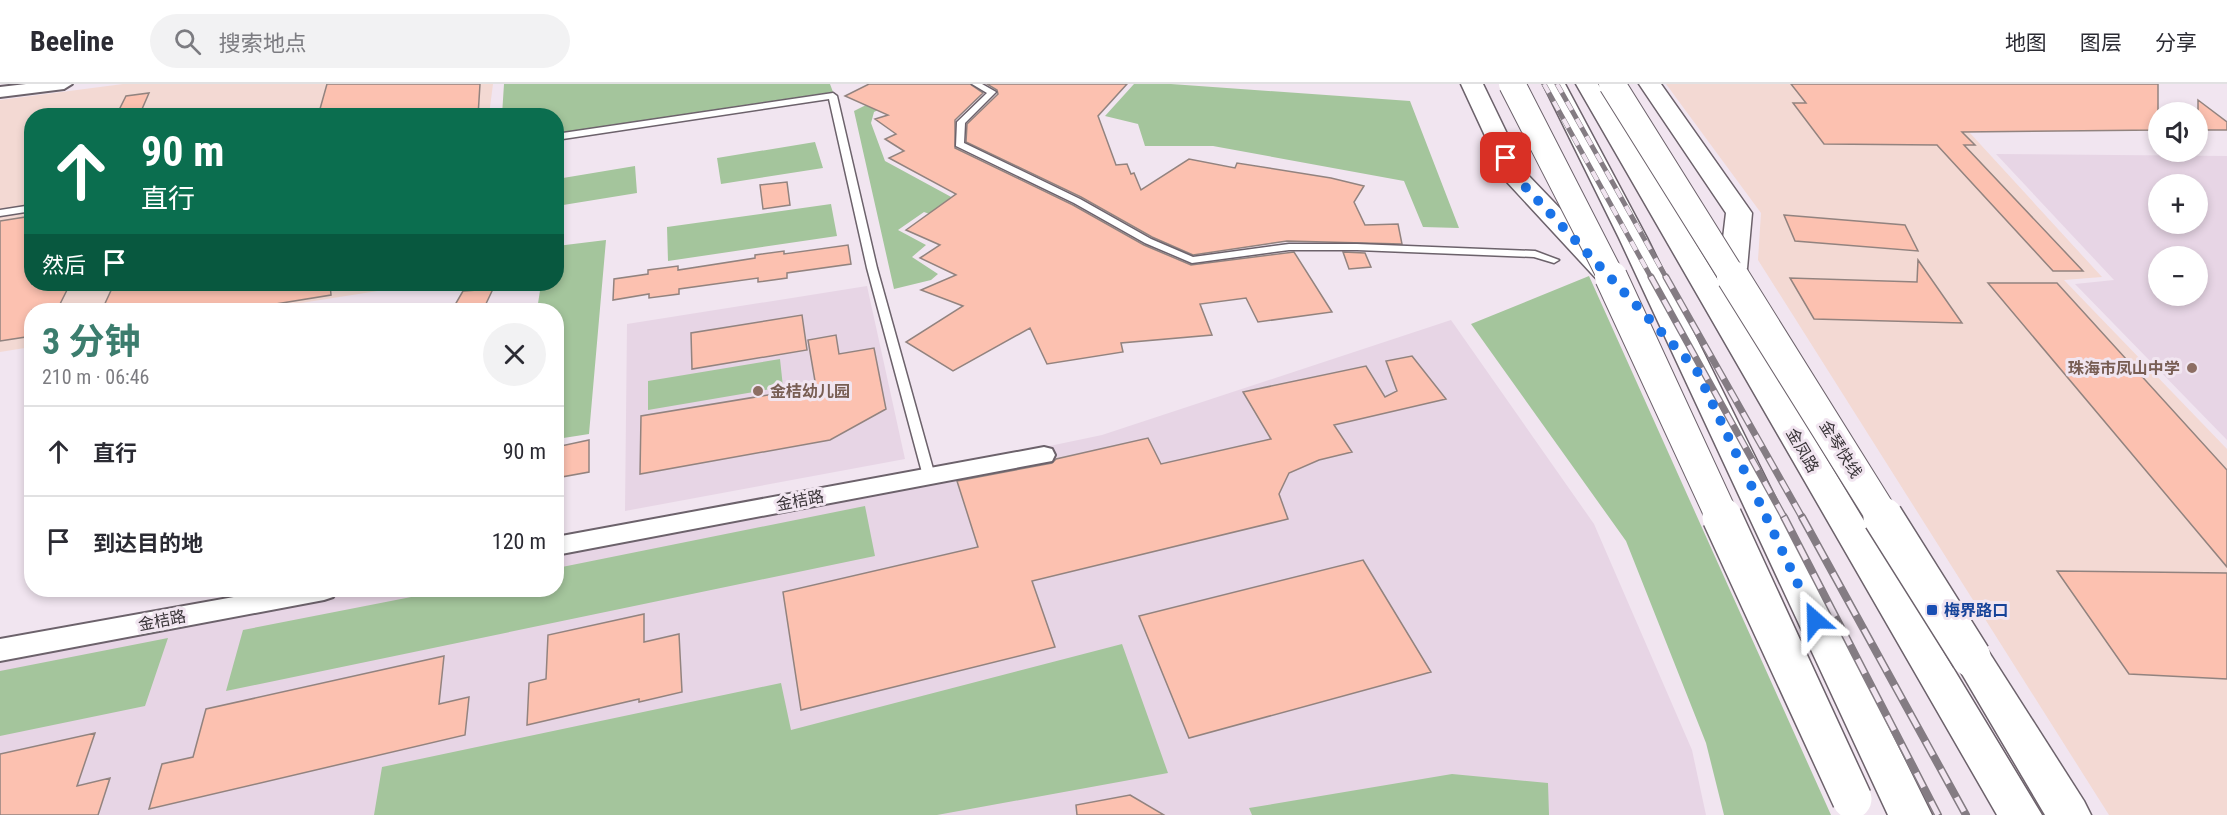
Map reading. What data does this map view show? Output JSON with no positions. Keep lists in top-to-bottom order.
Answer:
{
  "streets": {
    "main road": ["金琴快线", "金凤路"],
    "street": ["金桔路"]
  },
  "places": {
    "other": ["珠海市凤山中学", "金桔幼儿园"],
    "transit": ["梅界路口"]
  },
  "page": {
    "header": "Beeline",
    "search": "搜索地点",
    "nav": ["地图", "图层", "分享"],
    "map_buttons": ["+", "−"],
    "turn": ["90 m", "直行"],
    "then": "然后",
    "heading": ["3 分钟", "210 m · 06:46"],
    "list": [
      {
        "name": "直行",
        "value": "90 m"
      },
      {
        "name": "到达目的地",
        "value": "120 m"
      }
    ]
  }
}
